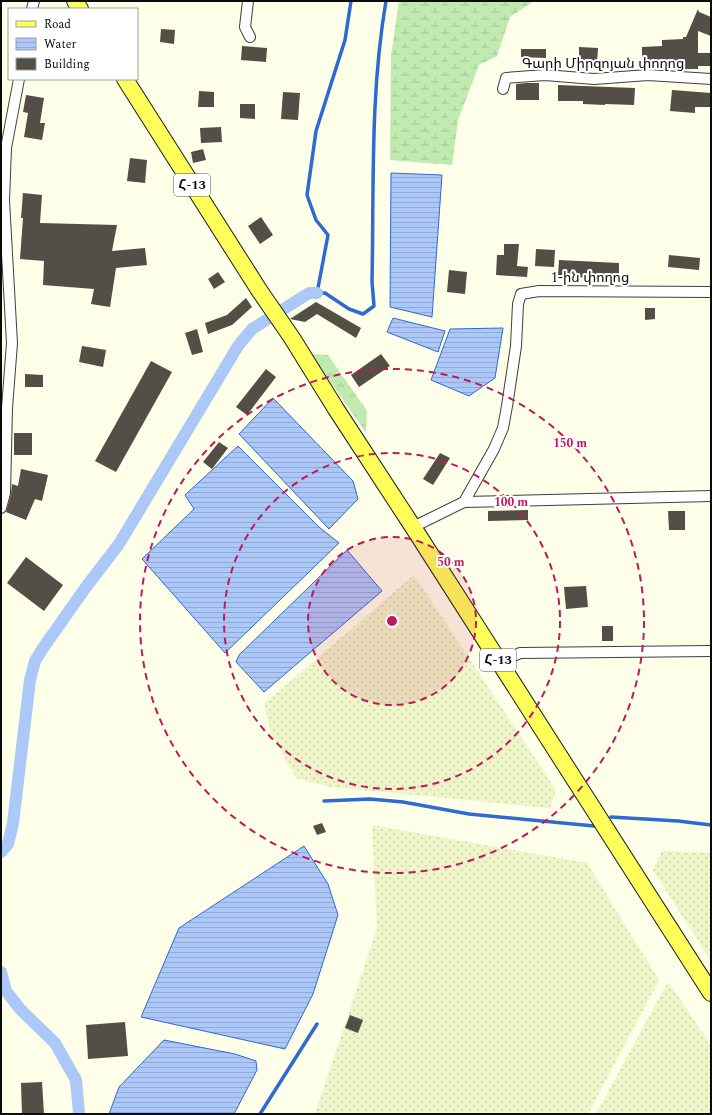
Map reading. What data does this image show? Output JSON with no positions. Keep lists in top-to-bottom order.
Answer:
{
  "streets": {
    "main road": ["Հ-13"],
    "street": ["Գարի Միրզոյան փողոց", "1-ին փողոց"]
  },
  "legend": ["Road", "Water", "Building"],
  "rings": ["150 m", "100 m", "50 m"]
}
